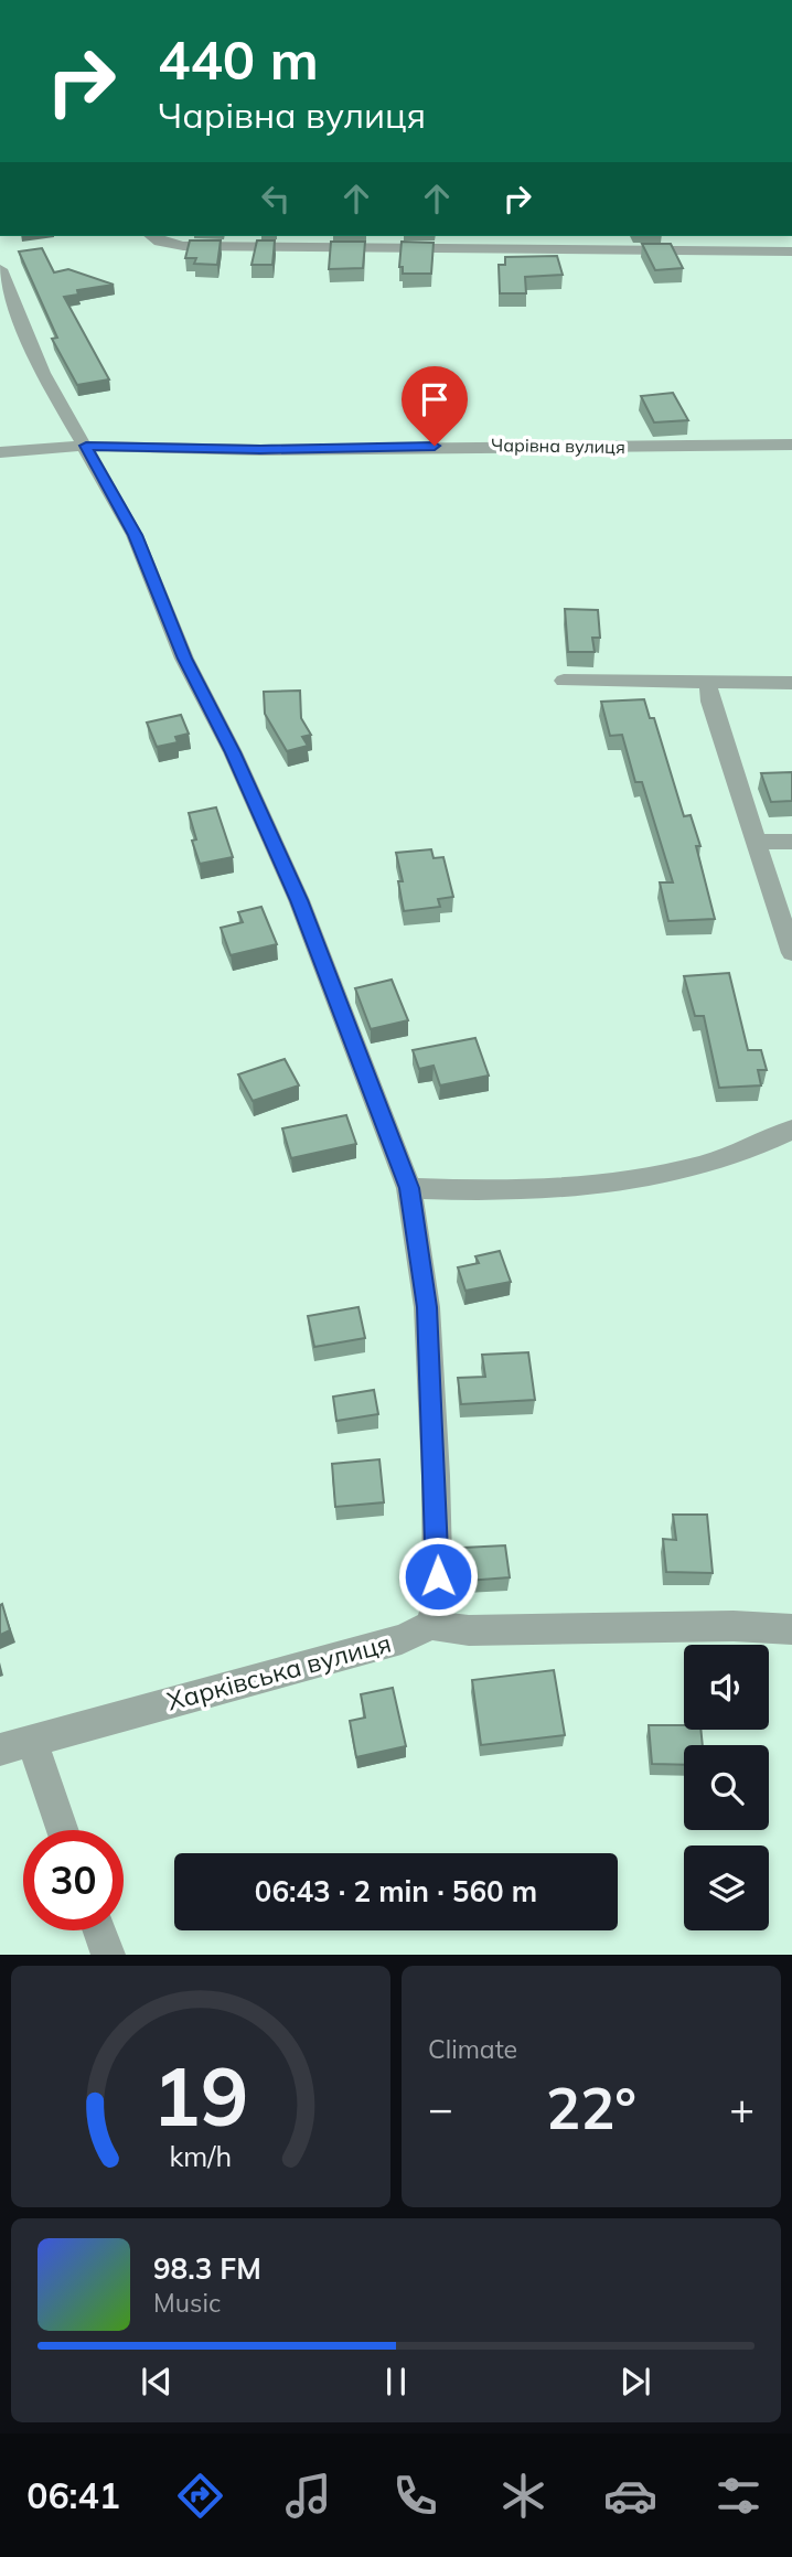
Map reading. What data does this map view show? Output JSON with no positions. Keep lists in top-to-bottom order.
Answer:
{
  "streets": {
    "street": ["Чарівна вулиця", "Харківська вулиця"]
  },
  "page": {
    "turn": ["440 m", "Чарівна вулиця"],
    "limit": "30",
    "trip": "06:43 · 2 min · 560 m",
    "tile": "Climate",
    "heat": ["−", "22°", "+"],
    "song": ["98.3 FM", "Music"],
    "tabs": "06:41",
    "gauge": ["19", "km/h"]
  }
}
